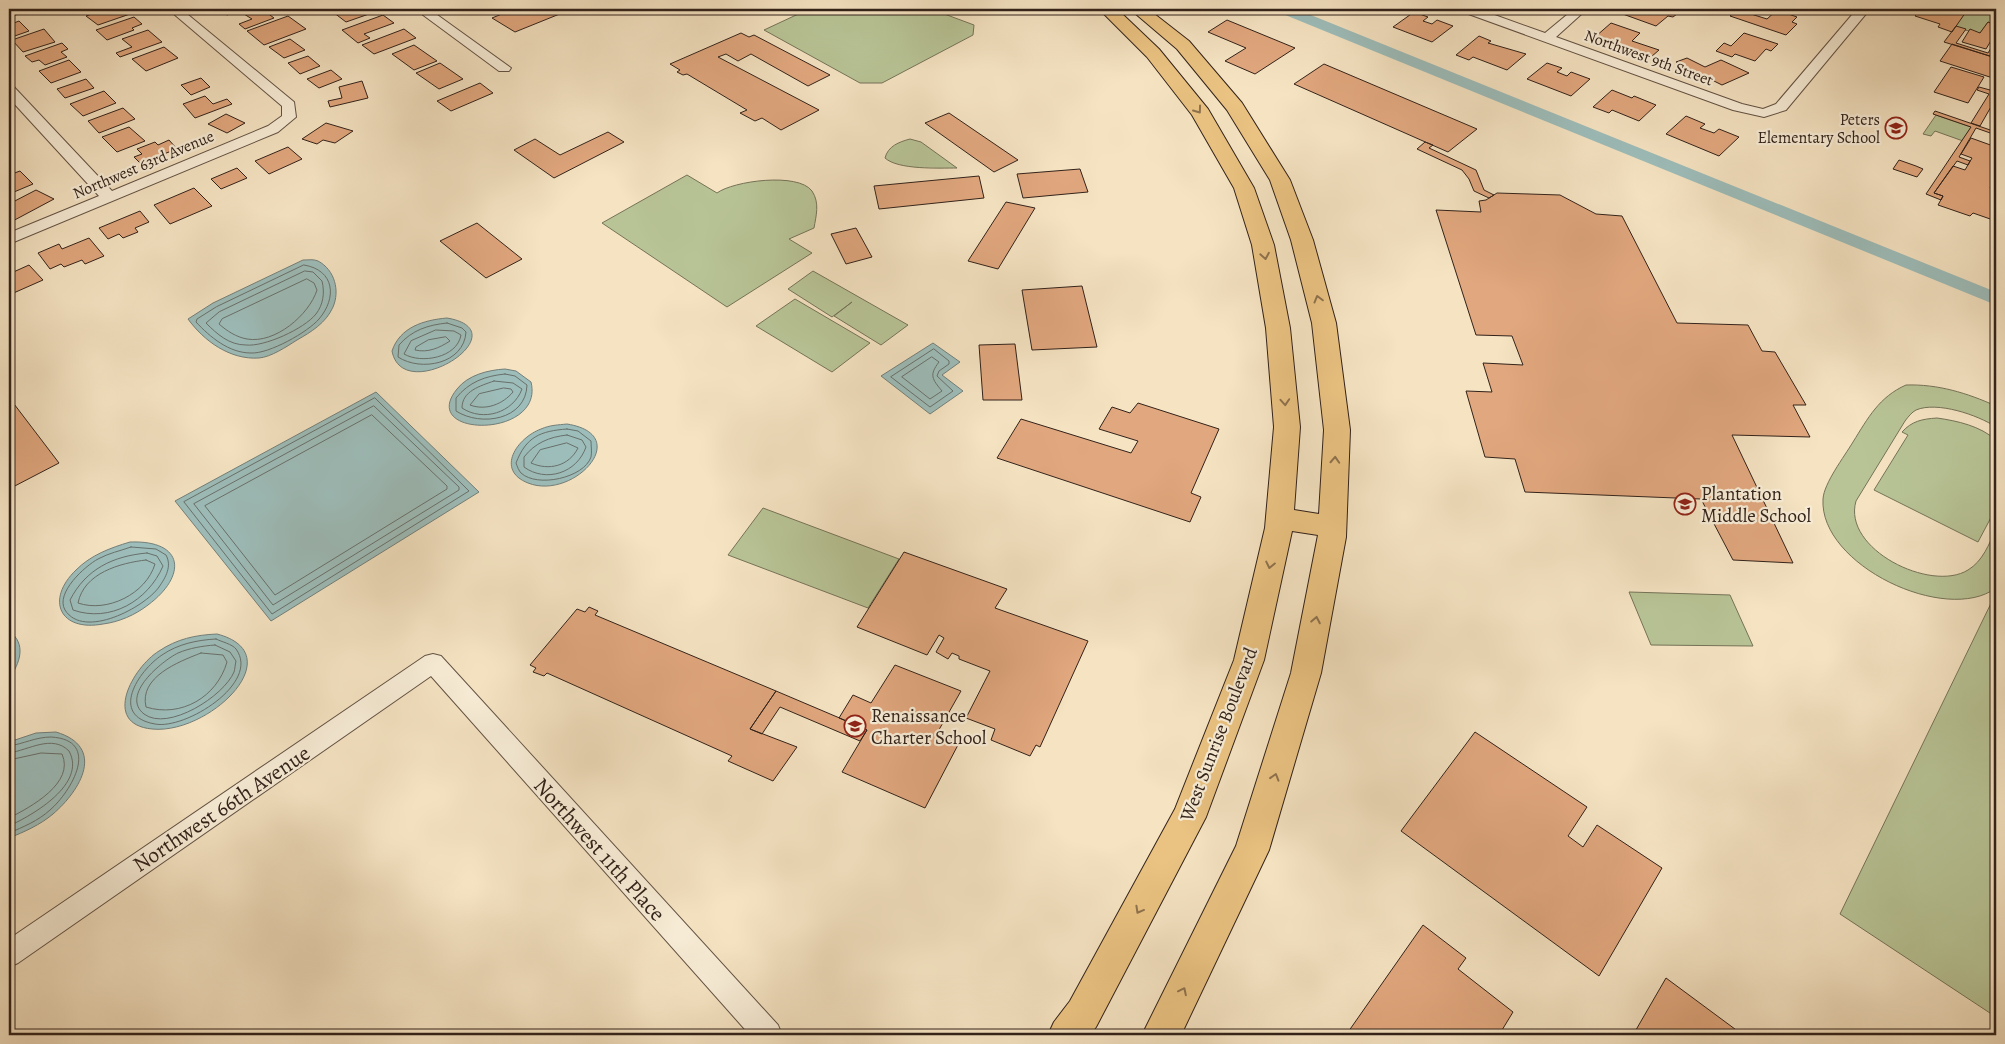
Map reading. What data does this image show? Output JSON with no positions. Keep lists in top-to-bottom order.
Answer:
{
  "streets": {
    "highway": ["West Sunrise Boulevard"],
    "street": [
      "Northwest 9th Street",
      "Northwest 63rd Avenue",
      "Northwest 66th Avenue",
      "Northwest 11th Place"
    ]
  },
  "crossings": [
    ["Northwest 66th Avenue", "Northwest 11th Place"]
  ],
  "places": {
    "school or university": ["Peters Elementary School", "Plantation Middle School", "Renaissance Charter School"]
  }
}
